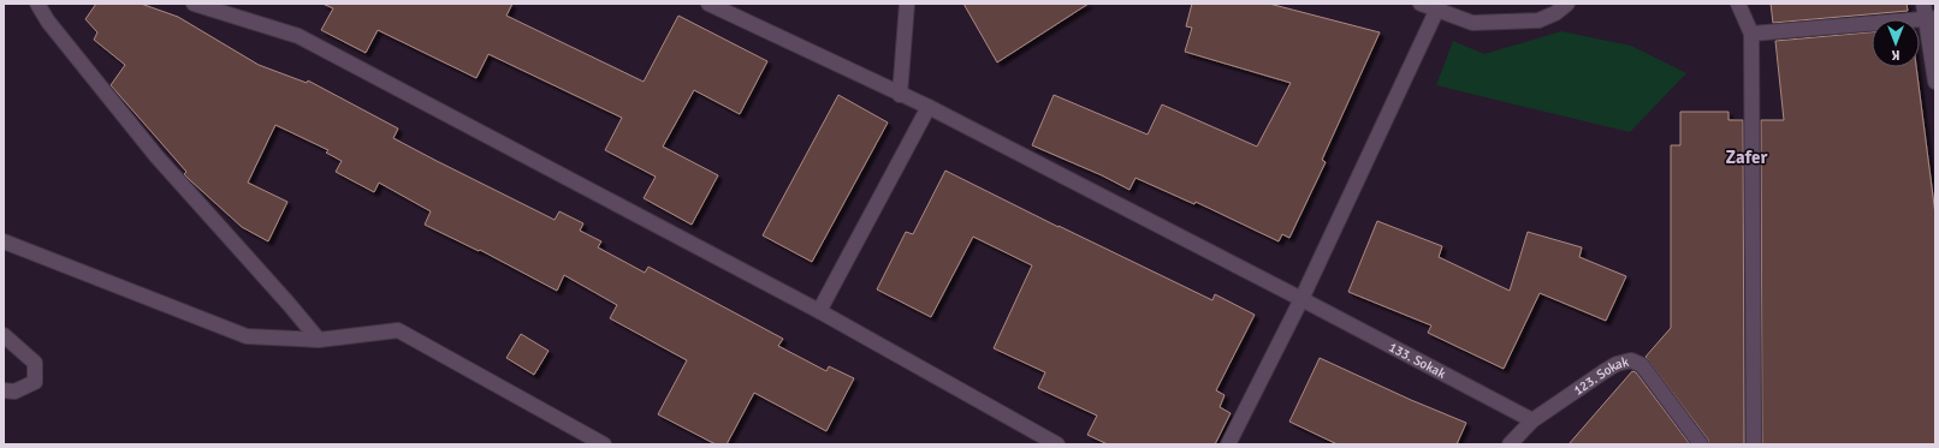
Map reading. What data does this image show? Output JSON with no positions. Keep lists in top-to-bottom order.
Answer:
{
  "streets": {
    "street": ["133. Sokak", "123. Sokak"]
  },
  "crossings": [
    ["133. Sokak", "123. Sokak"]
  ],
  "districts": ["Zafer"],
  "north": "bottom"
}
